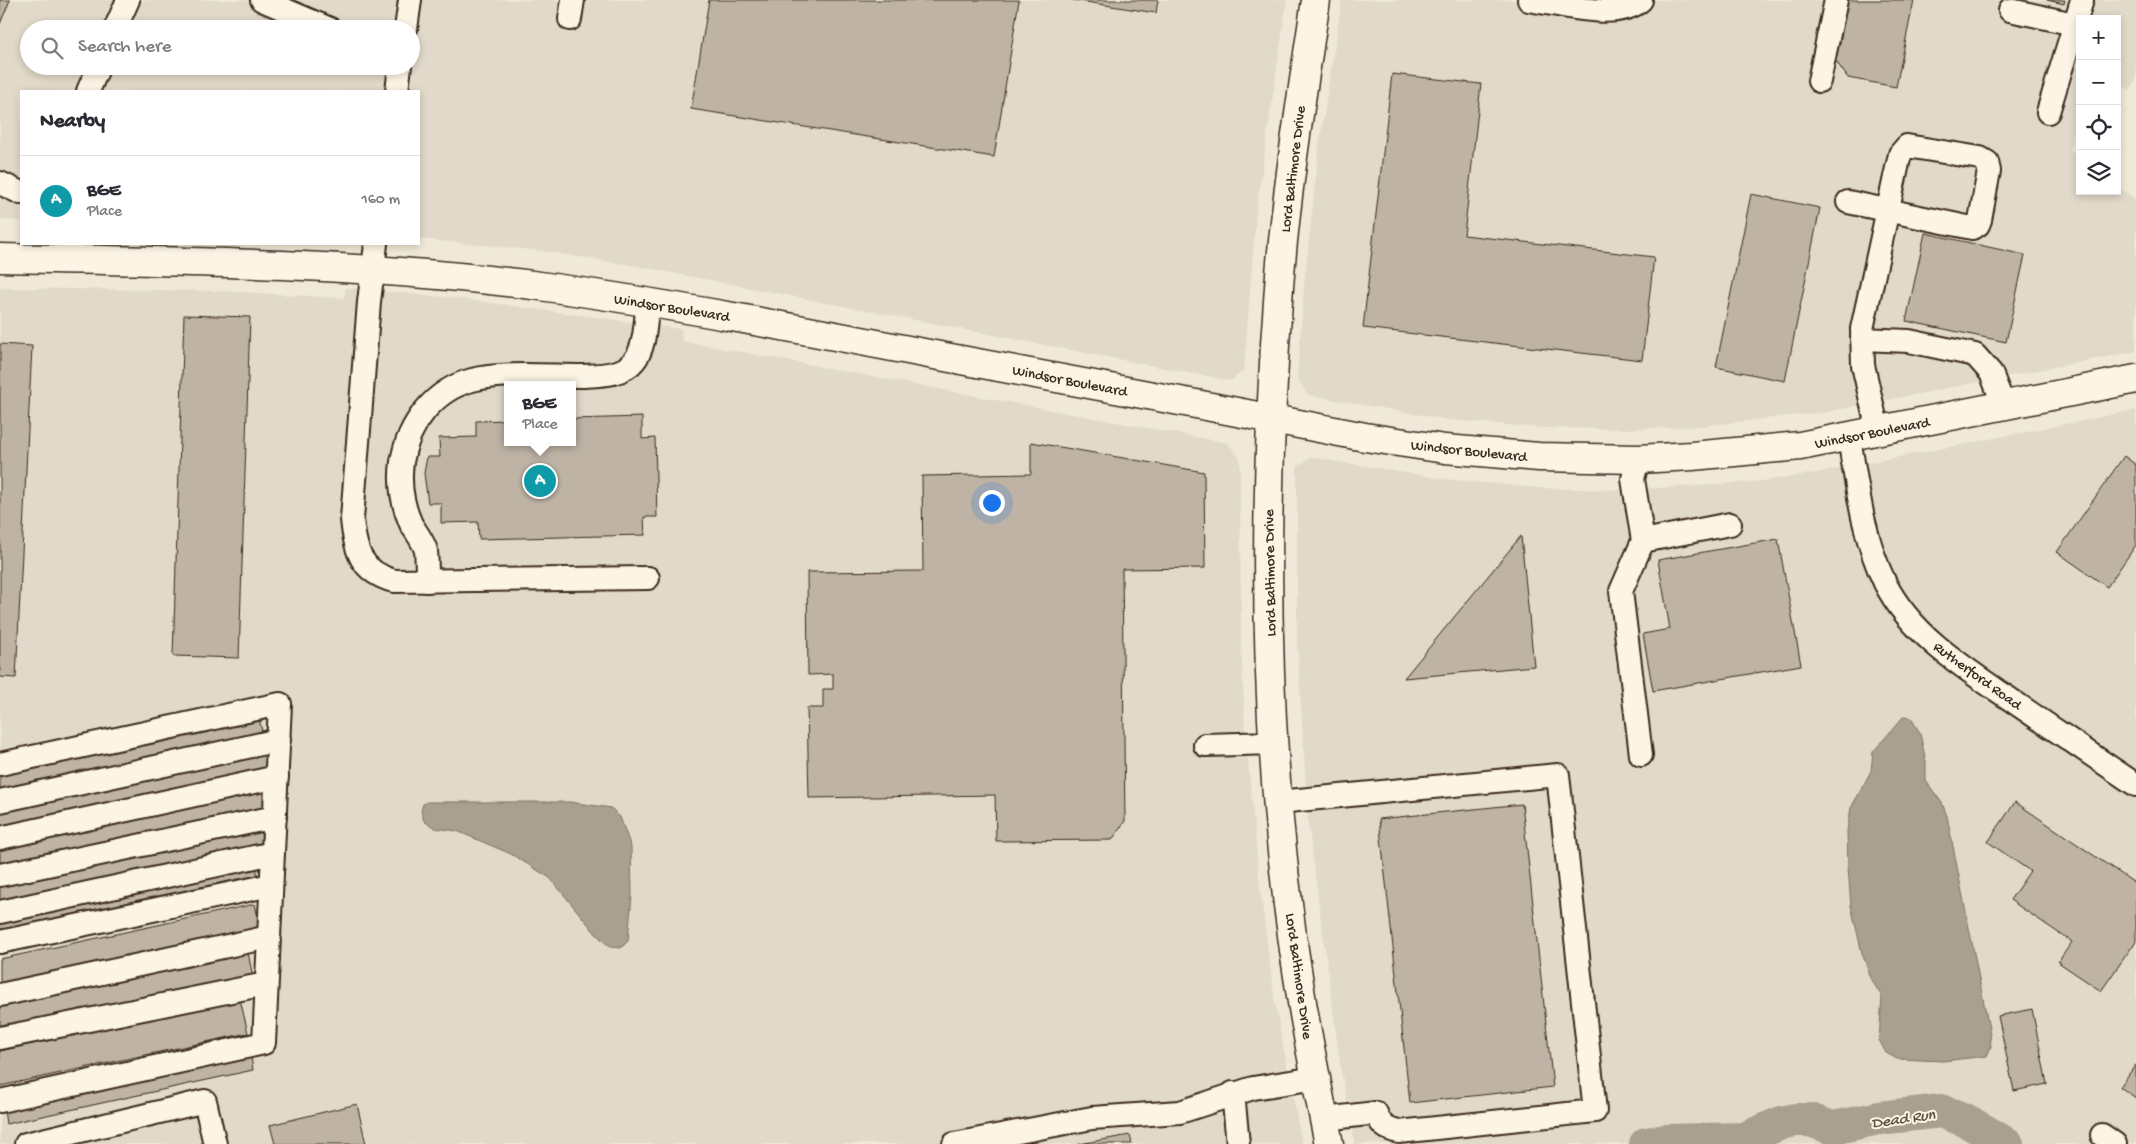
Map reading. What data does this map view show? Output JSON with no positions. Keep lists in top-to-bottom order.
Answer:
{
  "streets": {
    "main road": ["Lord Baltimore Drive", "Windsor Boulevard"],
    "street": ["Rutherford Road"]
  },
  "crossings": [
    ["Lord Baltimore Drive", "Windsor Boulevard"],
    ["Windsor Boulevard", "Rutherford Road"]
  ],
  "water": ["Dead Run"],
  "page": {
    "map_buttons": ["+", "−"],
    "search": "Search here",
    "heading": "Nearby",
    "list": [
      {
        "mark": "A",
        "name": "BGE",
        "note": "Place",
        "value": "160 m"
      }
    ],
    "popup": ["BGE", "Place"],
    "pins": "A"
  }
}
